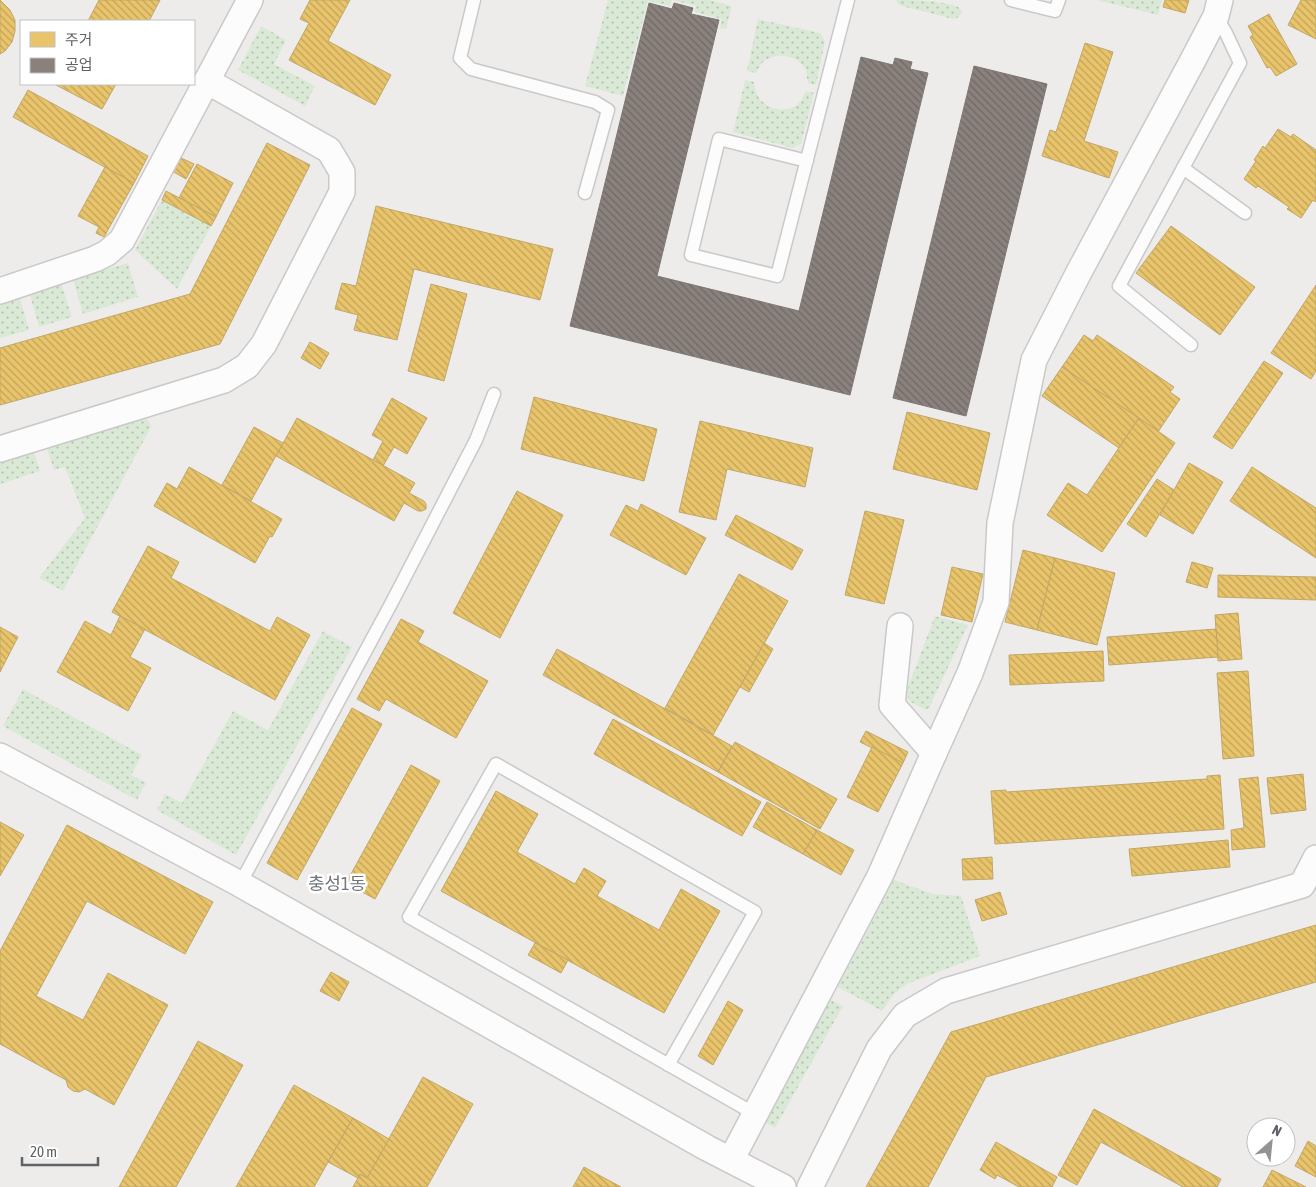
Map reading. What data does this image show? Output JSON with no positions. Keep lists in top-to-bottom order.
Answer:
{
  "districts": ["충성1동"],
  "legend": ["주거", "공업"],
  "scale_bar": "20 m",
  "north": "top right"
}
